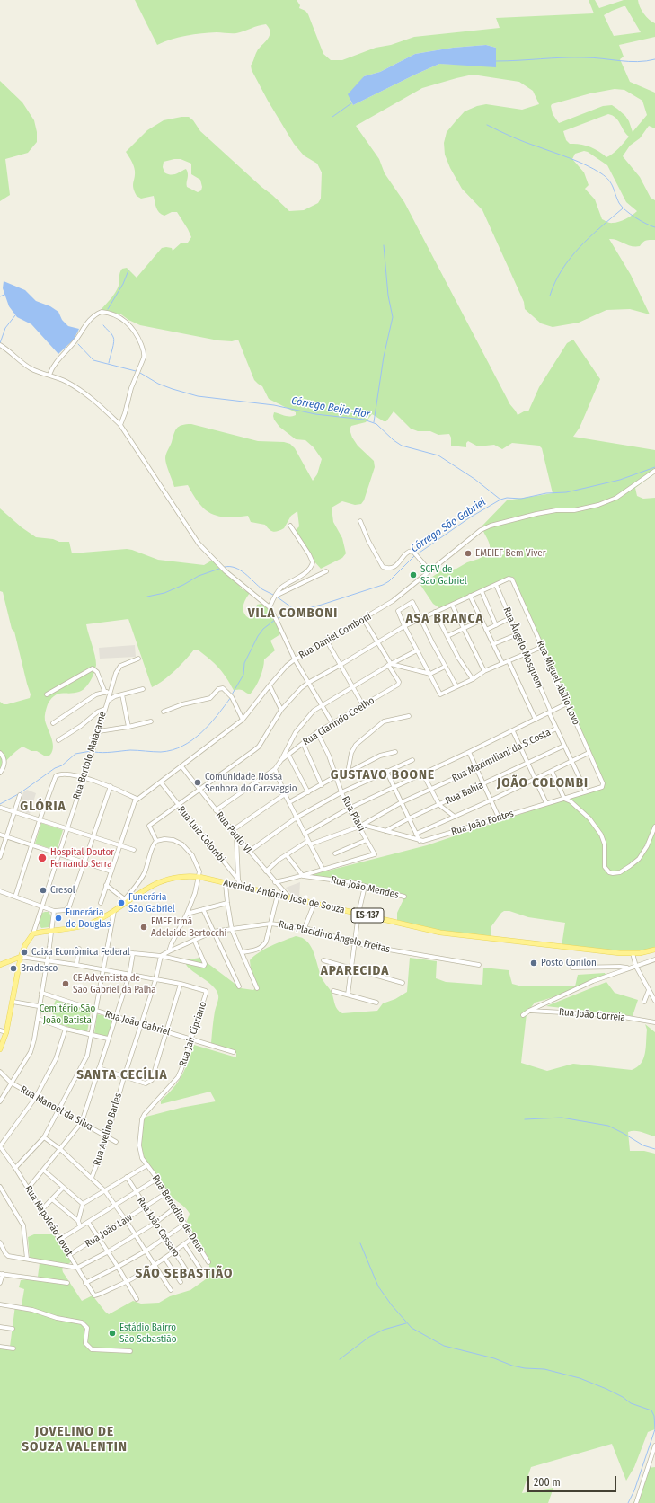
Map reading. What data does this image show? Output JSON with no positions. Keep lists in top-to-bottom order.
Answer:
{
  "streets": {
    "main road": ["Avenida Antônio José de Souza", "ES-137"],
    "street": [
      "Rua Daniel Comboni",
      "Rua Ângelo Mosquem",
      "Rua Miguel Abilio Lovo",
      "Rua Clarindo Coelho",
      "Rua Bertolo Malacarne",
      "Rua Maximiliani da S Costa",
      "Rua Bahia",
      "Rua Piauí",
      "Rua João Fontes",
      "Rua Paulo VI",
      "Rua Luiz Colombi",
      "Rua João Mendes",
      "Rua Placidino Ângelo Freitas",
      "Rua João Correia",
      "Rua João Gabriel",
      "Rua Jair Cipriano",
      "Rua Manoel da Silva",
      "Rua Avelino Barles",
      "Rua Benedito de Deus",
      "Rua Napoleão Lovot",
      "Rua João Cassaro",
      "Rua João Law"
    ]
  },
  "crossings": [
    ["Rua Daniel Comboni", "Rua Paulo VI"],
    ["Rua Daniel Comboni", "Rua Luiz Colombi"],
    ["Rua Ângelo Mosquem", "Rua Miguel Abilio Lovo"],
    ["Rua Ângelo Mosquem", "Rua Maximiliani da S Costa"],
    ["Rua Ângelo Mosquem", "Rua Bahia"],
    ["Rua Ângelo Mosquem", "Rua João Fontes"],
    ["Rua Miguel Abilio Lovo", "Rua João Fontes"],
    ["Rua Clarindo Coelho", "Rua Piauí"],
    ["Rua Bertolo Malacarne", "ES-137"],
    ["Rua Maximiliani da S Costa", "Rua Piauí"],
    ["Rua Maximiliani da S Costa", "Rua João Fontes"],
    ["Rua Maximiliani da S Costa", "Rua Paulo VI"],
    ["Rua Bahia", "Rua João Fontes"],
    ["Rua Piauí", "Rua João Fontes"],
    ["Rua Piauí", "Rua João Mendes"],
    ["Rua Paulo VI", "Rua João Mendes"],
    ["Rua Paulo VI", "Avenida Antônio José de Souza"],
    ["Rua Luiz Colombi", "Avenida Antônio José de Souza"],
    ["Avenida Antônio José de Souza", "ES-137"],
    ["Rua Placidino Ângelo Freitas", "Rua Avelino Barles"],
    ["Rua João Gabriel", "Rua Jair Cipriano"],
    ["Rua João Gabriel", "Rua Avelino Barles"],
    ["Rua Jair Cipriano", "Rua Benedito de Deus"],
    ["Rua Manoel da Silva", "Rua Avelino Barles"],
    ["Rua Benedito de Deus", "Rua João Law"],
    ["Rua Napoleão Lovot", "Rua João Law"],
    ["Rua João Cassaro", "Rua João Law"]
  ],
  "districts": [
    "VILA COMBONI",
    "ASA BRANCA",
    "GUSTAVO BOONE",
    "JOÃO COLOMBI",
    "GLÓRIA",
    "APARECIDA",
    "SANTA CECÍLIA",
    "SÃO SEBASTIÃO",
    "JOVELINO DE SOUZA VALENTIN"
  ],
  "water": ["Córrego Beija-Flor", "Córrego São Gabriel"],
  "parks": ["Cemitério São João Batista"],
  "places": [
    "EMEIEF Bem Viver",
    "SCFV de São Gabriel",
    "Comunidade Nossa Senhora do Caravaggio",
    "Hospital Doutor Fernando Serra",
    "Cresol",
    "Funerária São Gabriel",
    "Funerária do Douglas",
    "EMEF Irmã Adelaide Bertocchi",
    "Caixa Econômica Federal",
    "Posto Conilon",
    "Bradesco",
    "CE Adventista de São Gabriel da Palha",
    "Estádio Bairro São Sebastião"
  ],
  "scale_bar": "200 m"
}
